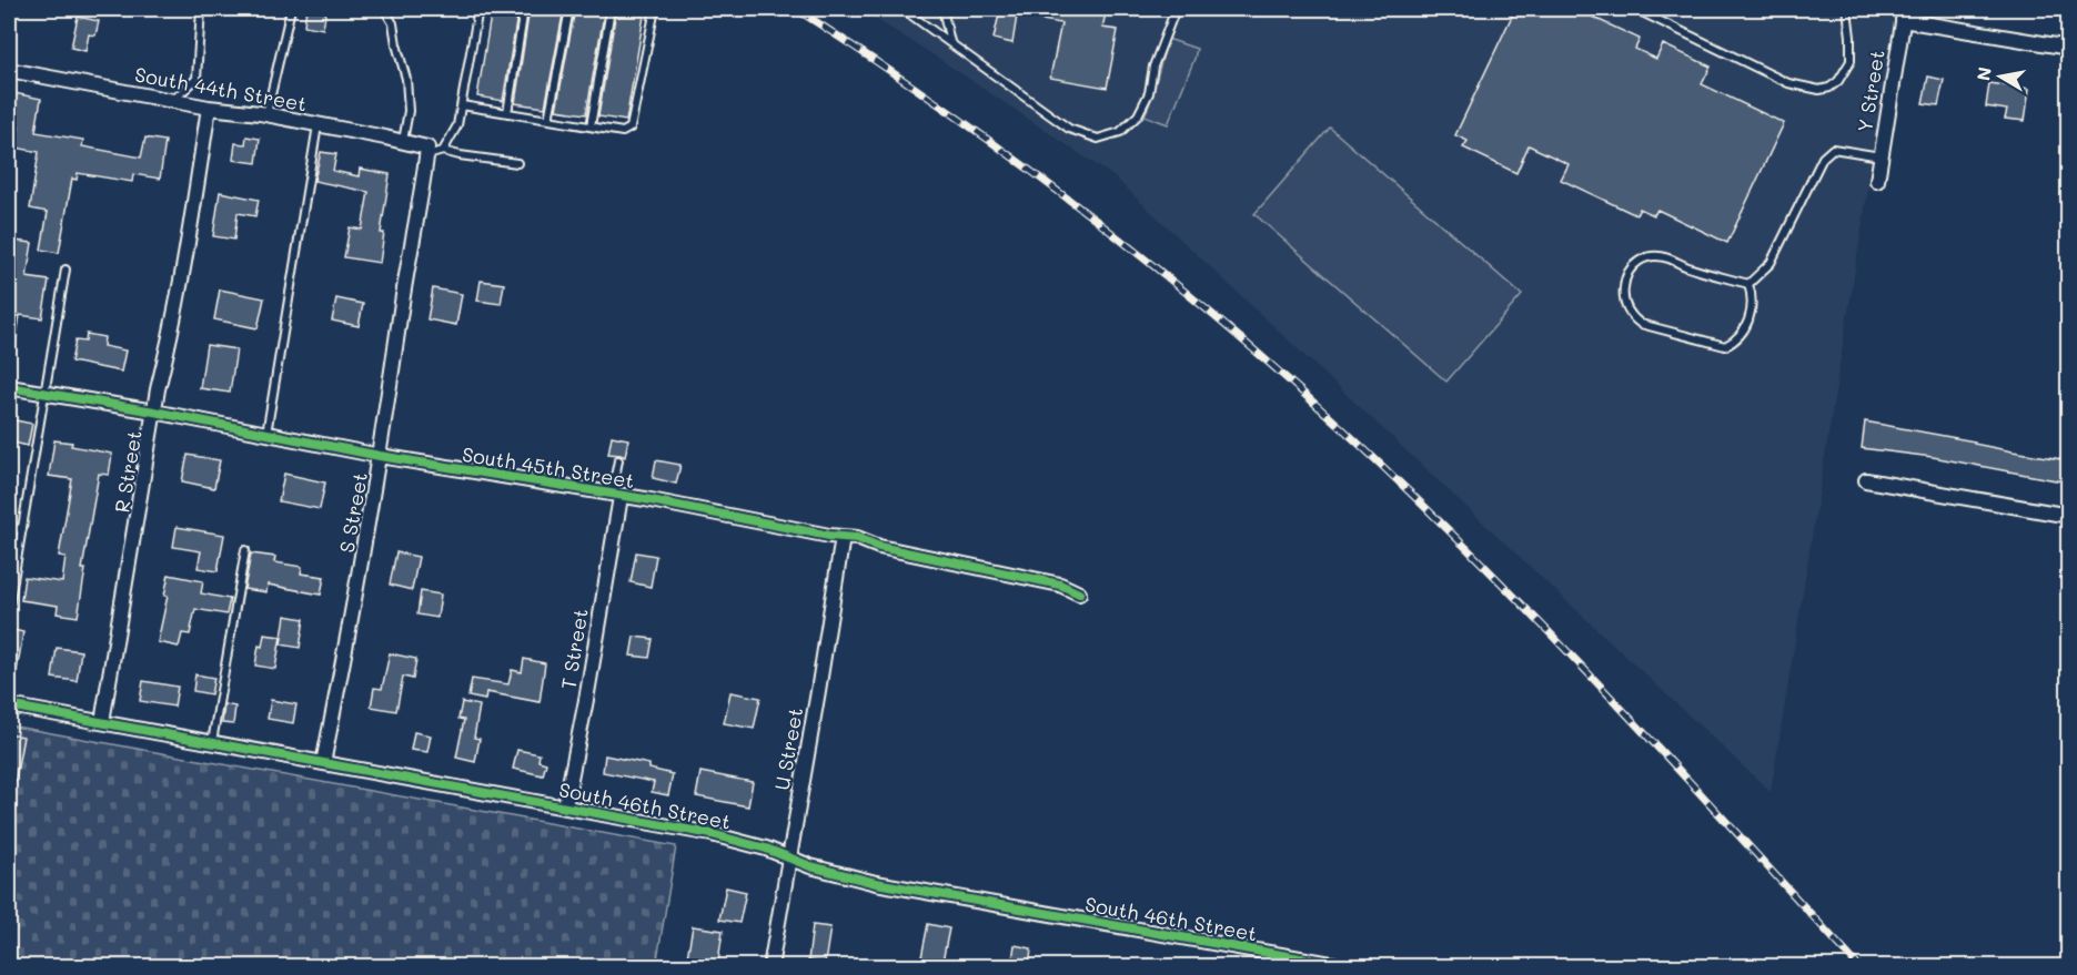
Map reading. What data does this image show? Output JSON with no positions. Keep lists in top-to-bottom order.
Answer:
{
  "streets": {
    "street": [
      "South 44th Street",
      "Y Street",
      "South 45th Street",
      "R Street",
      "S Street",
      "T Street",
      "U Street",
      "South 46th Street"
    ]
  },
  "crossings": [
    ["South 44th Street", "R Street"],
    ["South 44th Street", "S Street"],
    ["South 45th Street", "R Street"],
    ["South 45th Street", "S Street"],
    ["South 45th Street", "T Street"],
    ["South 45th Street", "U Street"],
    ["R Street", "South 46th Street"],
    ["S Street", "South 46th Street"],
    ["T Street", "South 46th Street"],
    ["U Street", "South 46th Street"]
  ],
  "north": "left"
}
